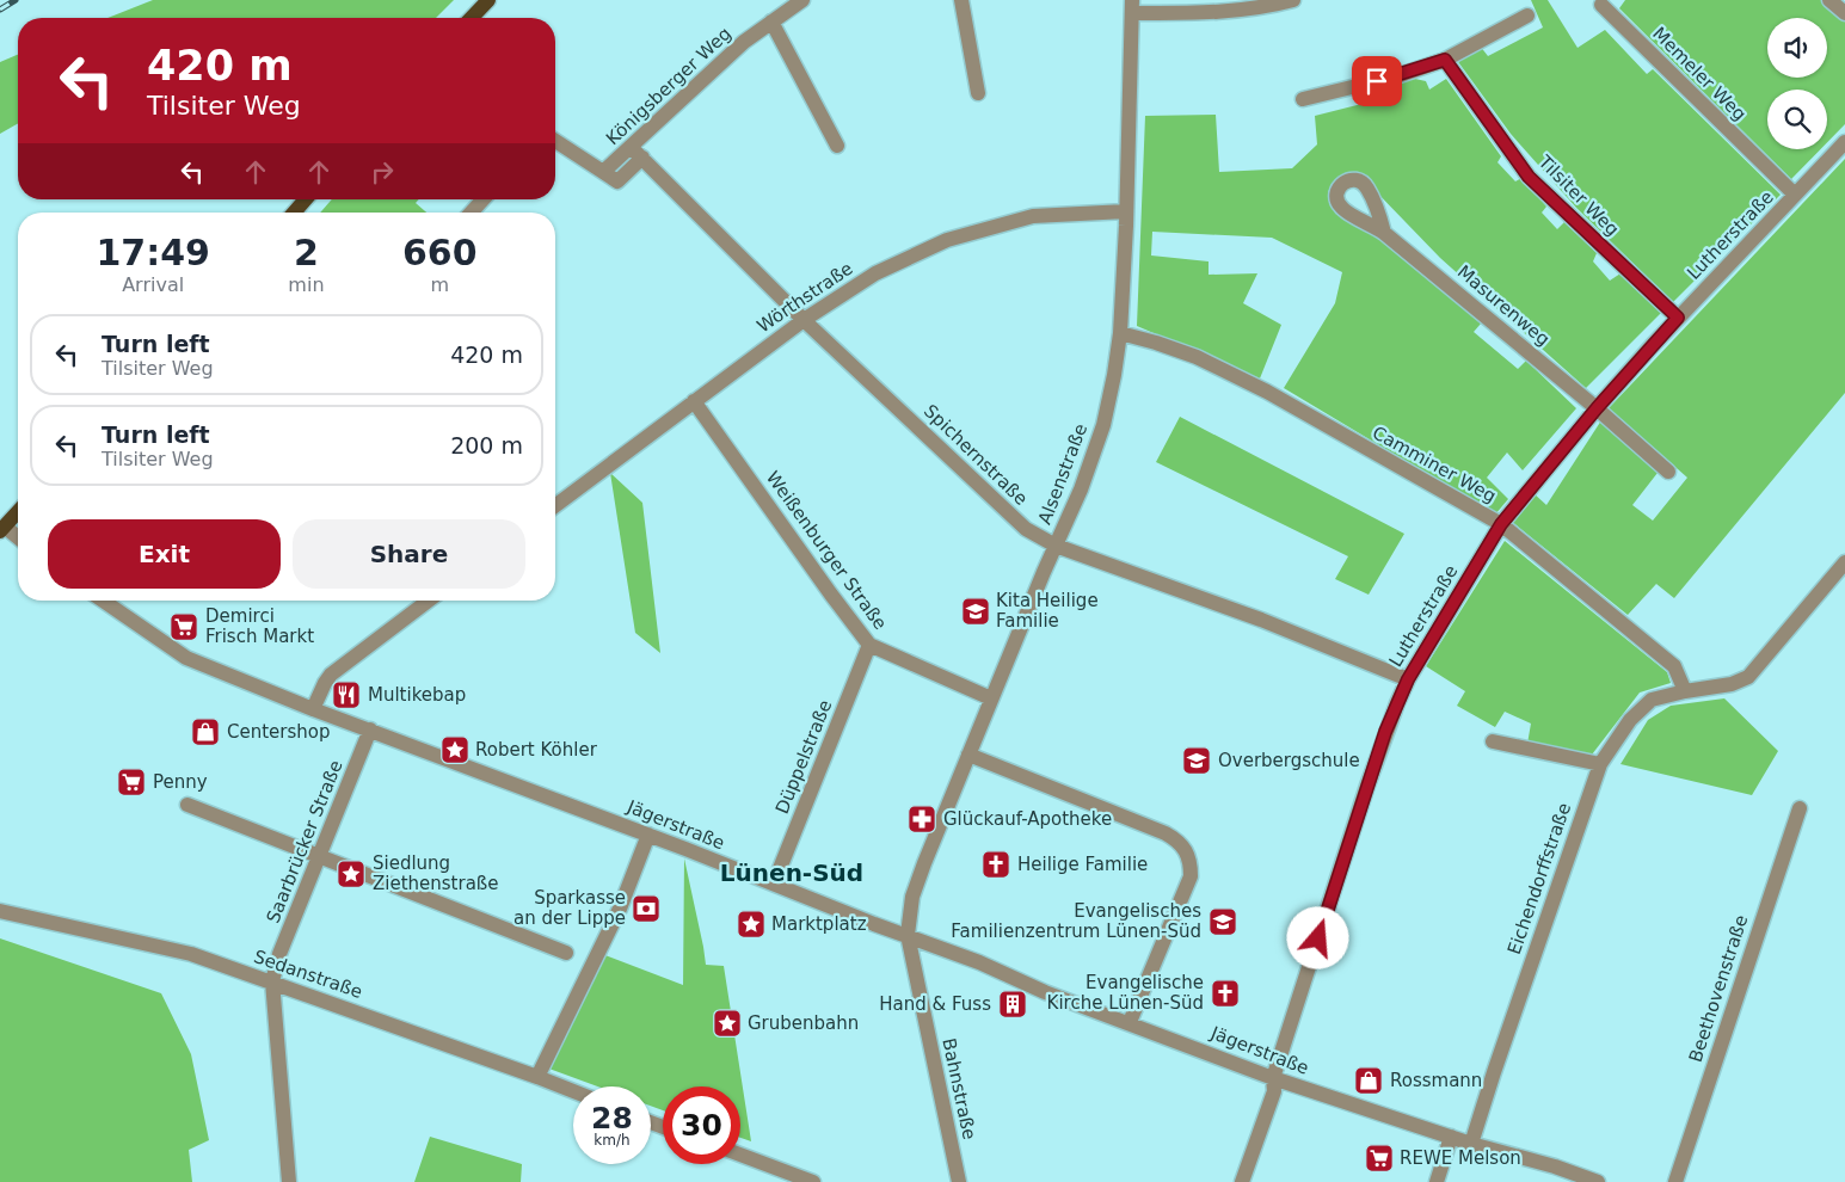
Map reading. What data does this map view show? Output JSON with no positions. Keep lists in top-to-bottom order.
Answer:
{
  "streets": {
    "street": [
      "Memeler Weg",
      "Königsberger Weg",
      "Tilsiter Weg",
      "Lutherstraße",
      "Wörthstraße",
      "Masurenweg",
      "Spichernstraße",
      "Camminer Weg",
      "Alsenstraße",
      "Weißenburger Straße",
      "Düppelstraße",
      "Jägerstraße",
      "Saarbrücker Straße",
      "Eichendorffstraße",
      "Sedanstraße",
      "Beethovenstraße",
      "Bahnstraße"
    ]
  },
  "crossings": [
    ["Memeler Weg", "Lutherstraße"],
    ["Königsberger Weg", "Spichernstraße"],
    ["Tilsiter Weg", "Lutherstraße"],
    ["Lutherstraße", "Masurenweg"],
    ["Lutherstraße", "Spichernstraße"],
    ["Lutherstraße", "Camminer Weg"],
    ["Lutherstraße", "Jägerstraße"],
    ["Wörthstraße", "Spichernstraße"],
    ["Wörthstraße", "Alsenstraße"],
    ["Wörthstraße", "Weißenburger Straße"],
    ["Spichernstraße", "Alsenstraße"],
    ["Camminer Weg", "Alsenstraße"],
    ["Camminer Weg", "Eichendorffstraße"],
    ["Alsenstraße", "Weißenburger Straße"],
    ["Alsenstraße", "Jägerstraße"],
    ["Alsenstraße", "Bahnstraße"],
    ["Weißenburger Straße", "Düppelstraße"],
    ["Düppelstraße", "Jägerstraße"],
    ["Jägerstraße", "Saarbrücker Straße"],
    ["Jägerstraße", "Eichendorffstraße"],
    ["Jägerstraße", "Bahnstraße"],
    ["Saarbrücker Straße", "Sedanstraße"]
  ],
  "districts": ["Lünen-Süd"],
  "places": {
    "school or university": ["Kita Heilige Familie", "Overbergschule", "Evangelisches Familienzentrum Lünen-Süd"],
    "supermarket": ["Demirci Frisch Markt", "Penny", "REWE Melson"],
    "restaurant": ["Multikebap"],
    "shop": ["Centershop", "Rossmann"],
    "place": [
      "Robert Köhler",
      "Siedlung Ziethenstraße",
      "Marktplatz",
      "Grubenbahn"
    ],
    "pharmacy": ["Glückauf-Apotheke"],
    "church": ["Heilige Familie", "Evangelische Kirche Lünen-Süd"],
    "bank": ["Sparkasse an der Lippe"],
    "building": ["Hand & Fuss"]
  },
  "page": {
    "turn": ["420 m", "Tilsiter Weg"],
    "eta": [
      "17:49",
      "Arrival",
      "2",
      "min",
      "660",
      "m"
    ],
    "list": [
      {
        "name": "Turn left",
        "note": "Tilsiter Weg",
        "value": "420 m"
      },
      {
        "name": "Turn left",
        "note": "Tilsiter Weg",
        "value": "200 m"
      }
    ],
    "buttons": ["Exit", "Share"],
    "speed": "28 km/h",
    "limit": "30"
  }
}
